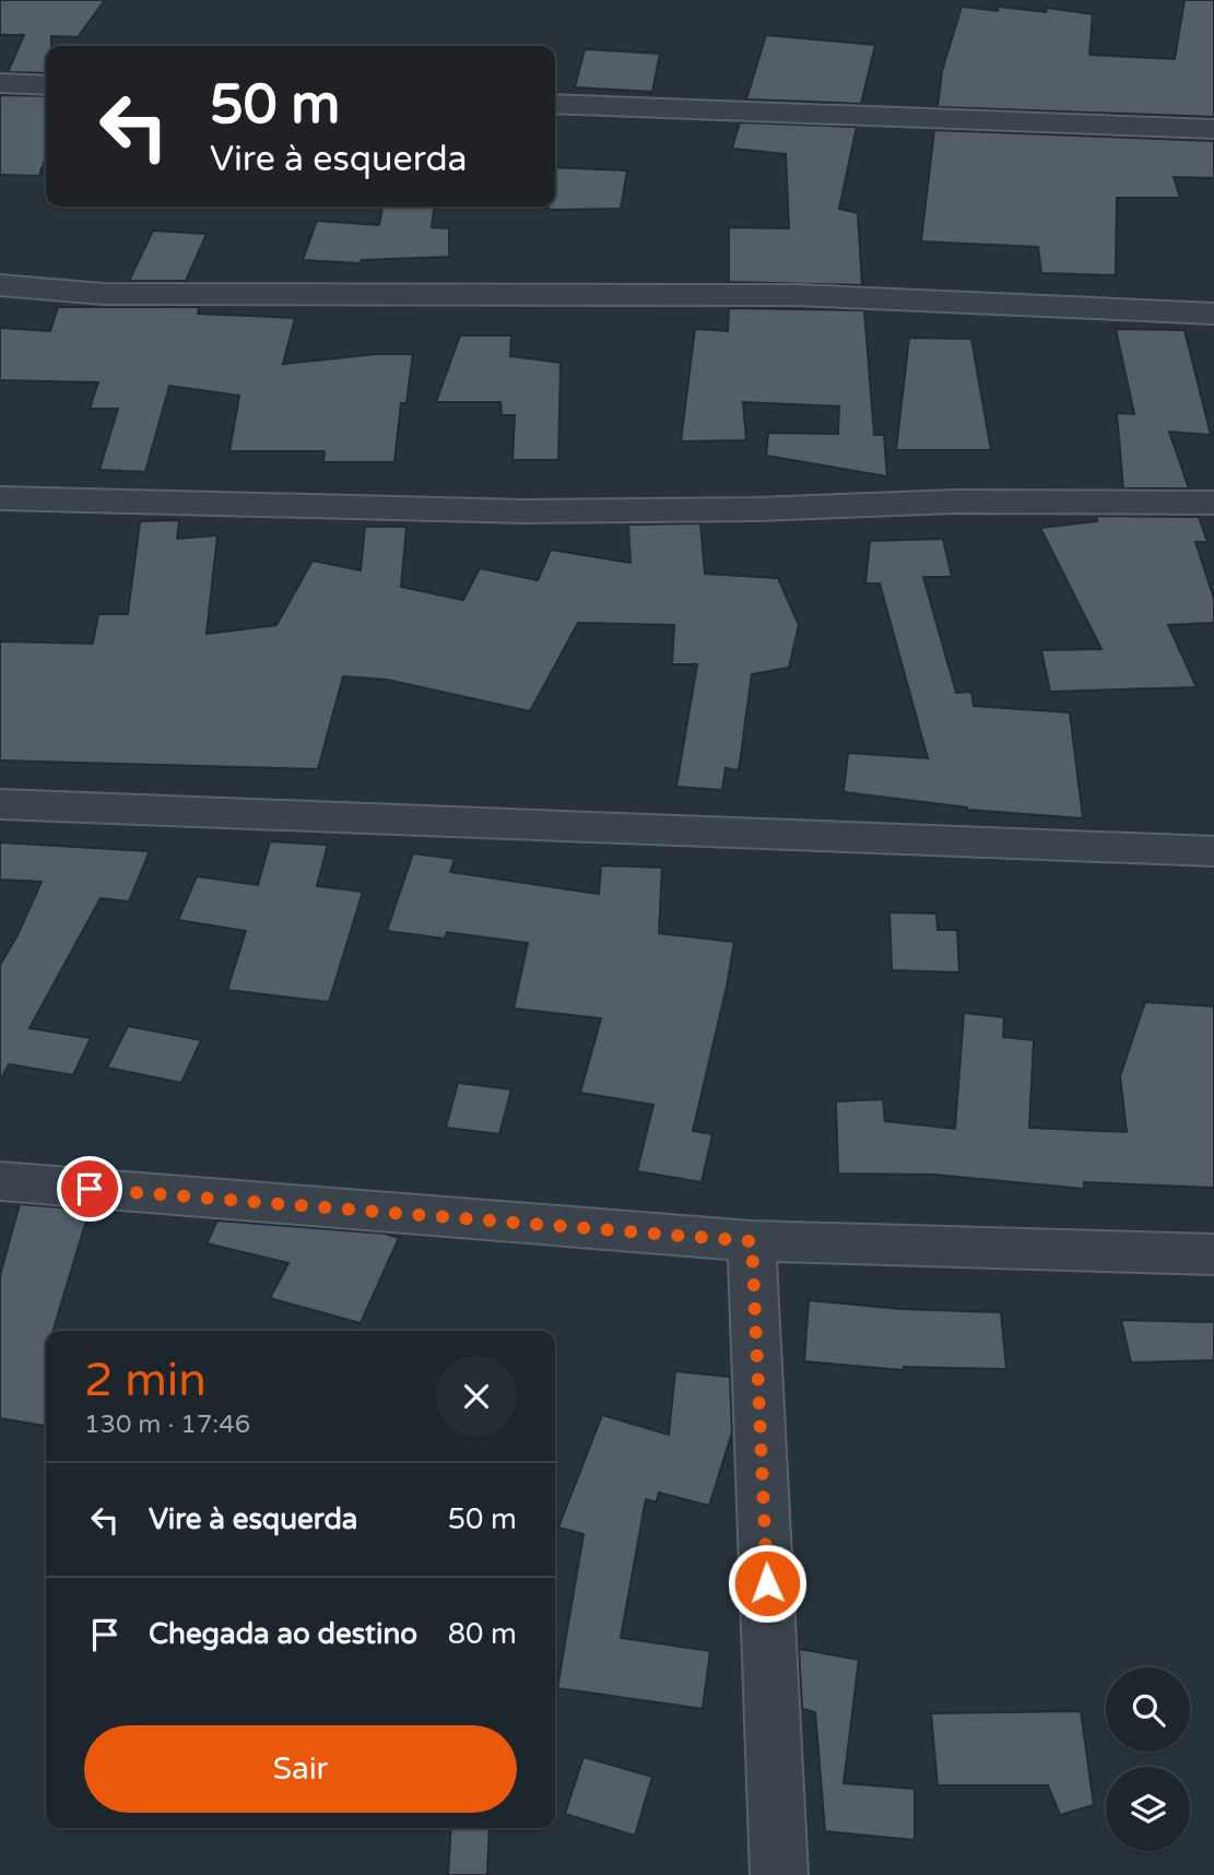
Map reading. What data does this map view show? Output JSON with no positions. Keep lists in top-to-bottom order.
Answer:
{
  "page": {
    "turn": ["50 m", "Vire à esquerda"],
    "heading": ["2 min", "130 m · 17:46"],
    "list": [
      {
        "name": "Vire à esquerda",
        "value": "50 m"
      },
      {
        "name": "Chegada ao destino",
        "value": "80 m"
      }
    ],
    "buttons": "Sair"
  }
}
